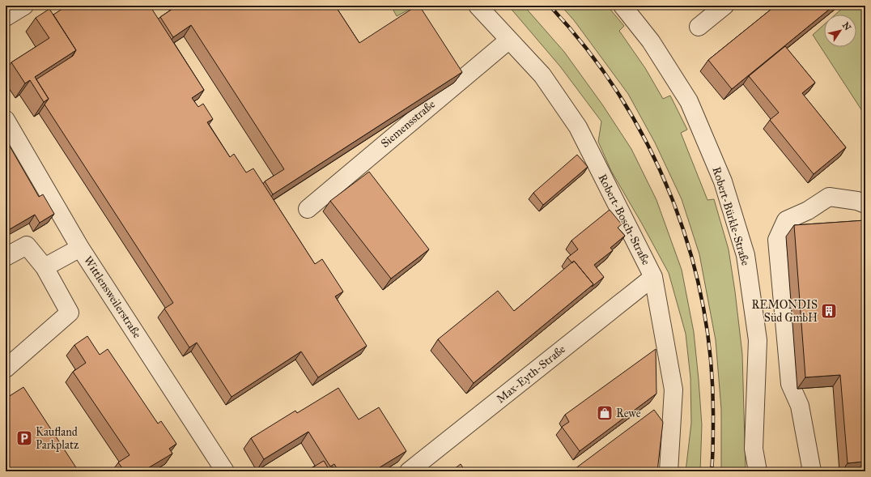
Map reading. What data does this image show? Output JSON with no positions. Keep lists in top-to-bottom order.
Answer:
{
  "streets": {
    "street": [
      "Siemensstraße",
      "Robert-Bürkle-Straße",
      "Robert-Bosch-Straße",
      "Wittlensweilerstraße",
      "Max-Eyth-Straße"
    ]
  },
  "crossings": [
    ["Siemensstraße", "Robert-Bosch-Straße"],
    ["Robert-Bosch-Straße", "Max-Eyth-Straße"]
  ],
  "places": {
    "building": ["REMONDIS Süd GmbH"],
    "shop": ["Rewe"],
    "parking": ["Kaufland Parkplatz"]
  },
  "north": "top right"
}
